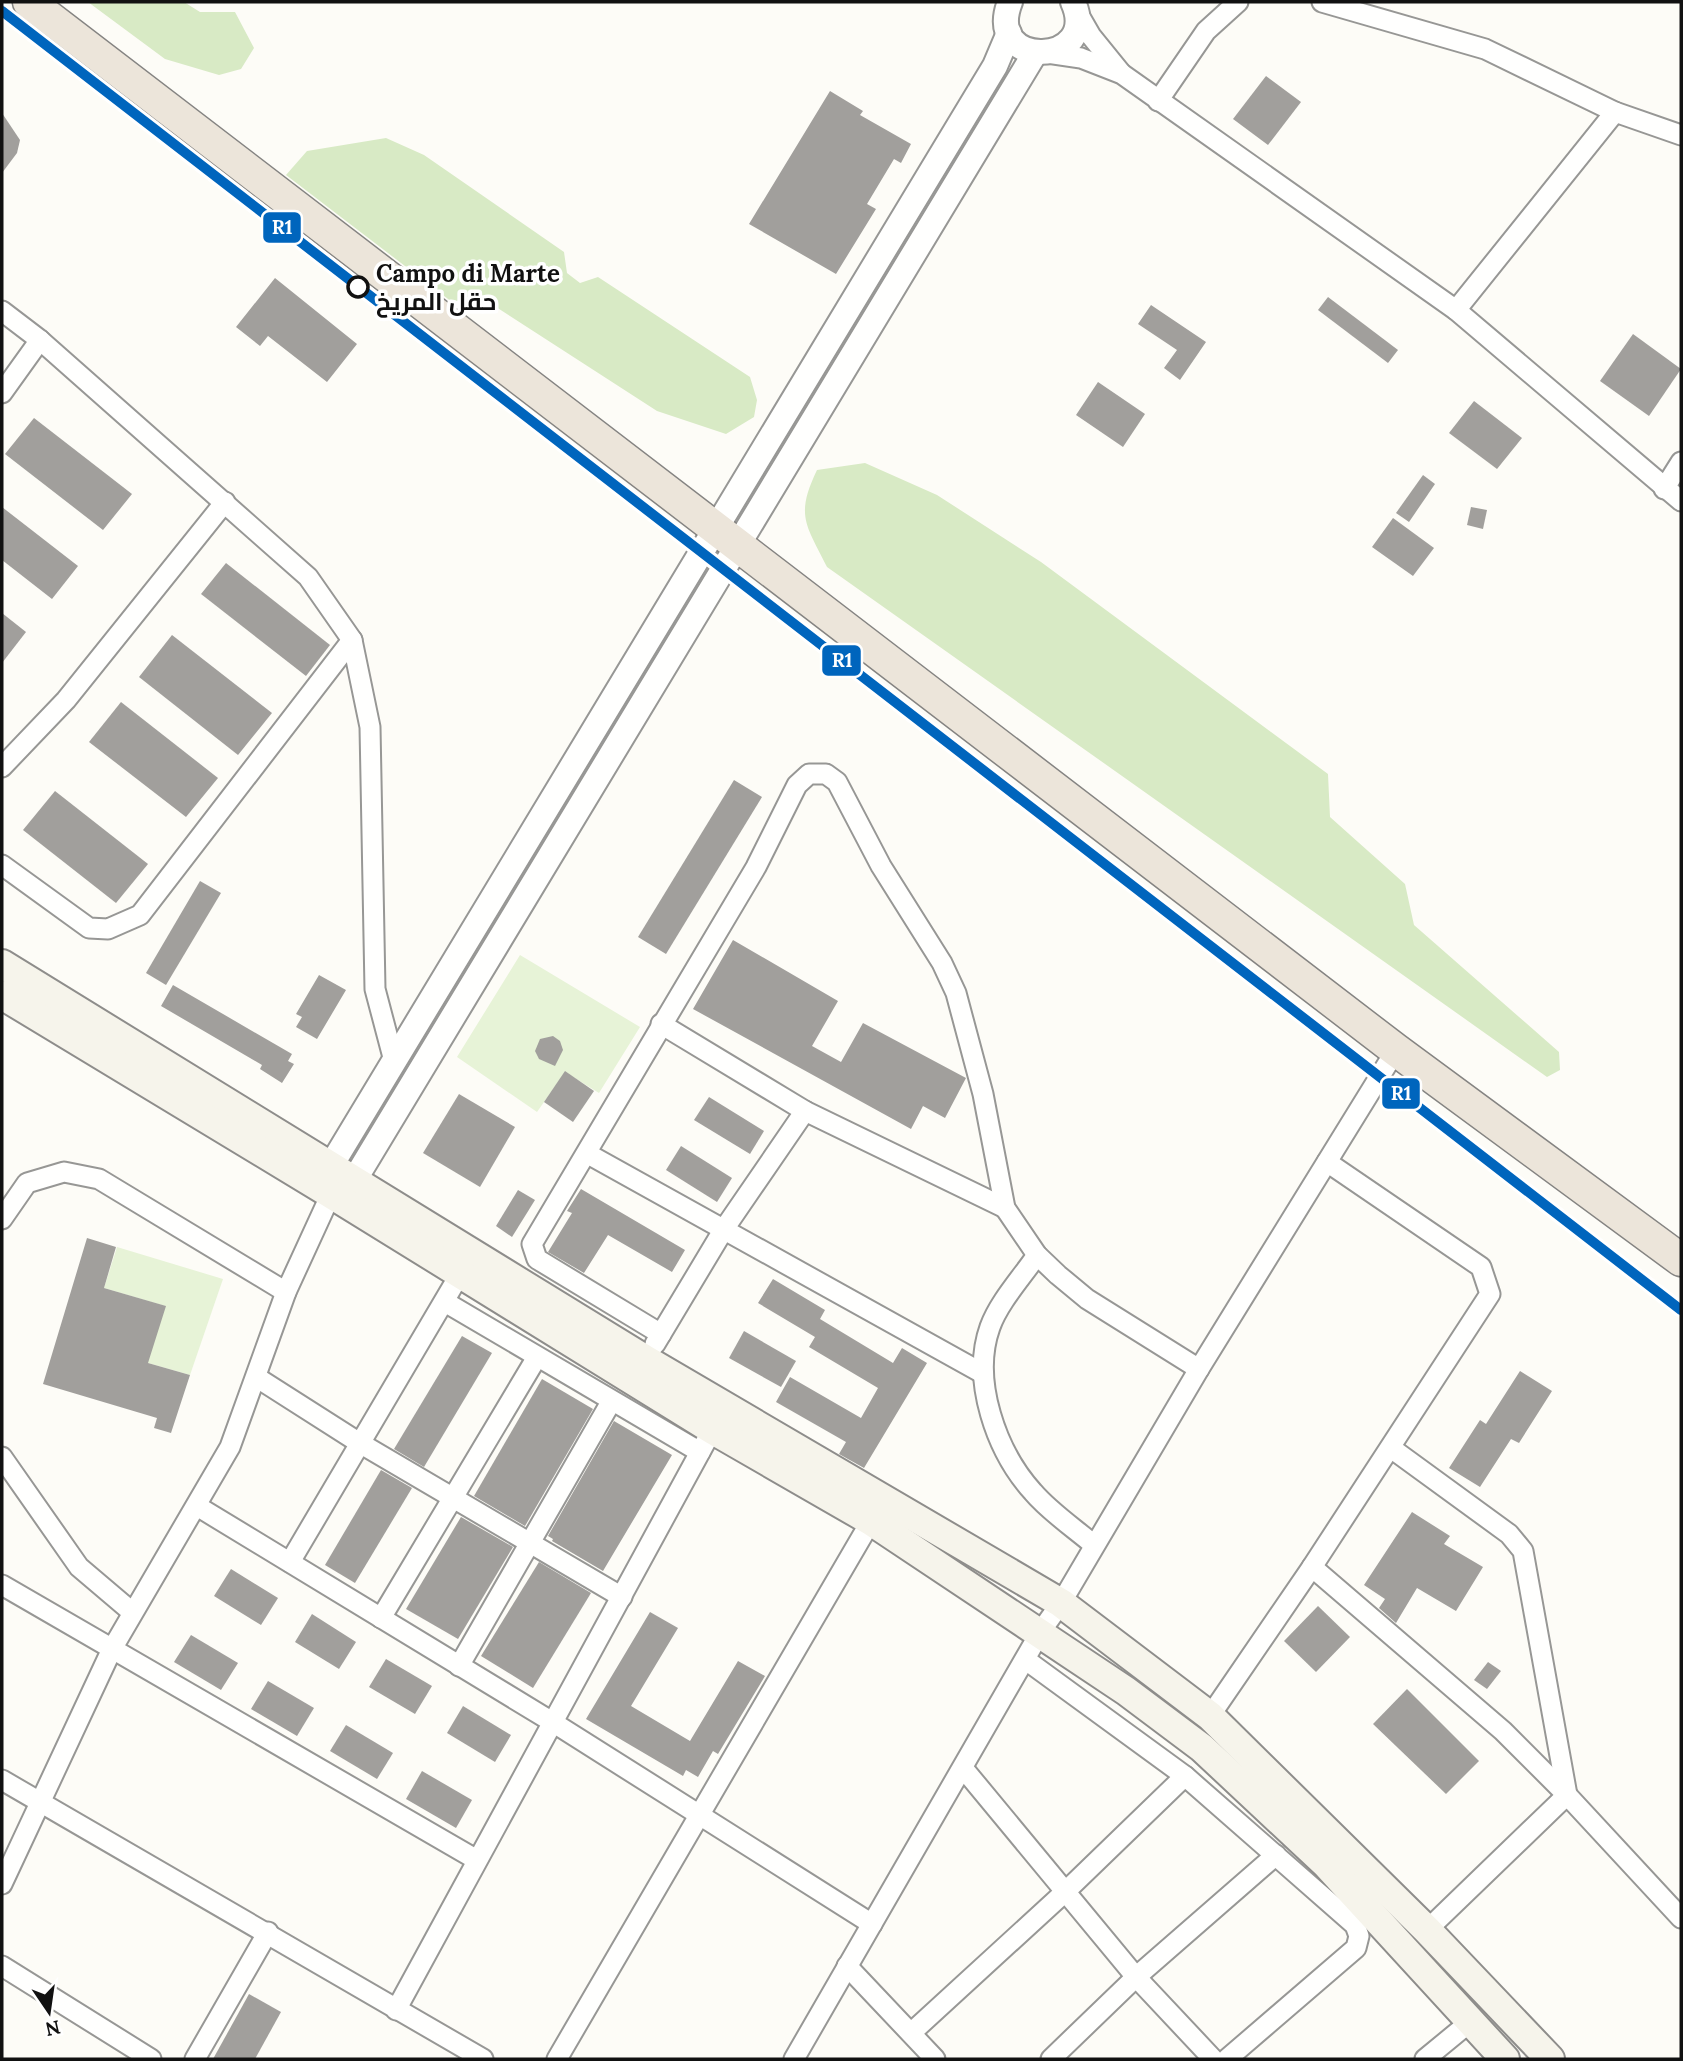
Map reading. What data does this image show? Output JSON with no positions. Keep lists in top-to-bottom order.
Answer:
{
  "places": ["Campo di Marte حقل المريخ"],
  "lines": ["transit line R1"],
  "north": "bottom"
}
